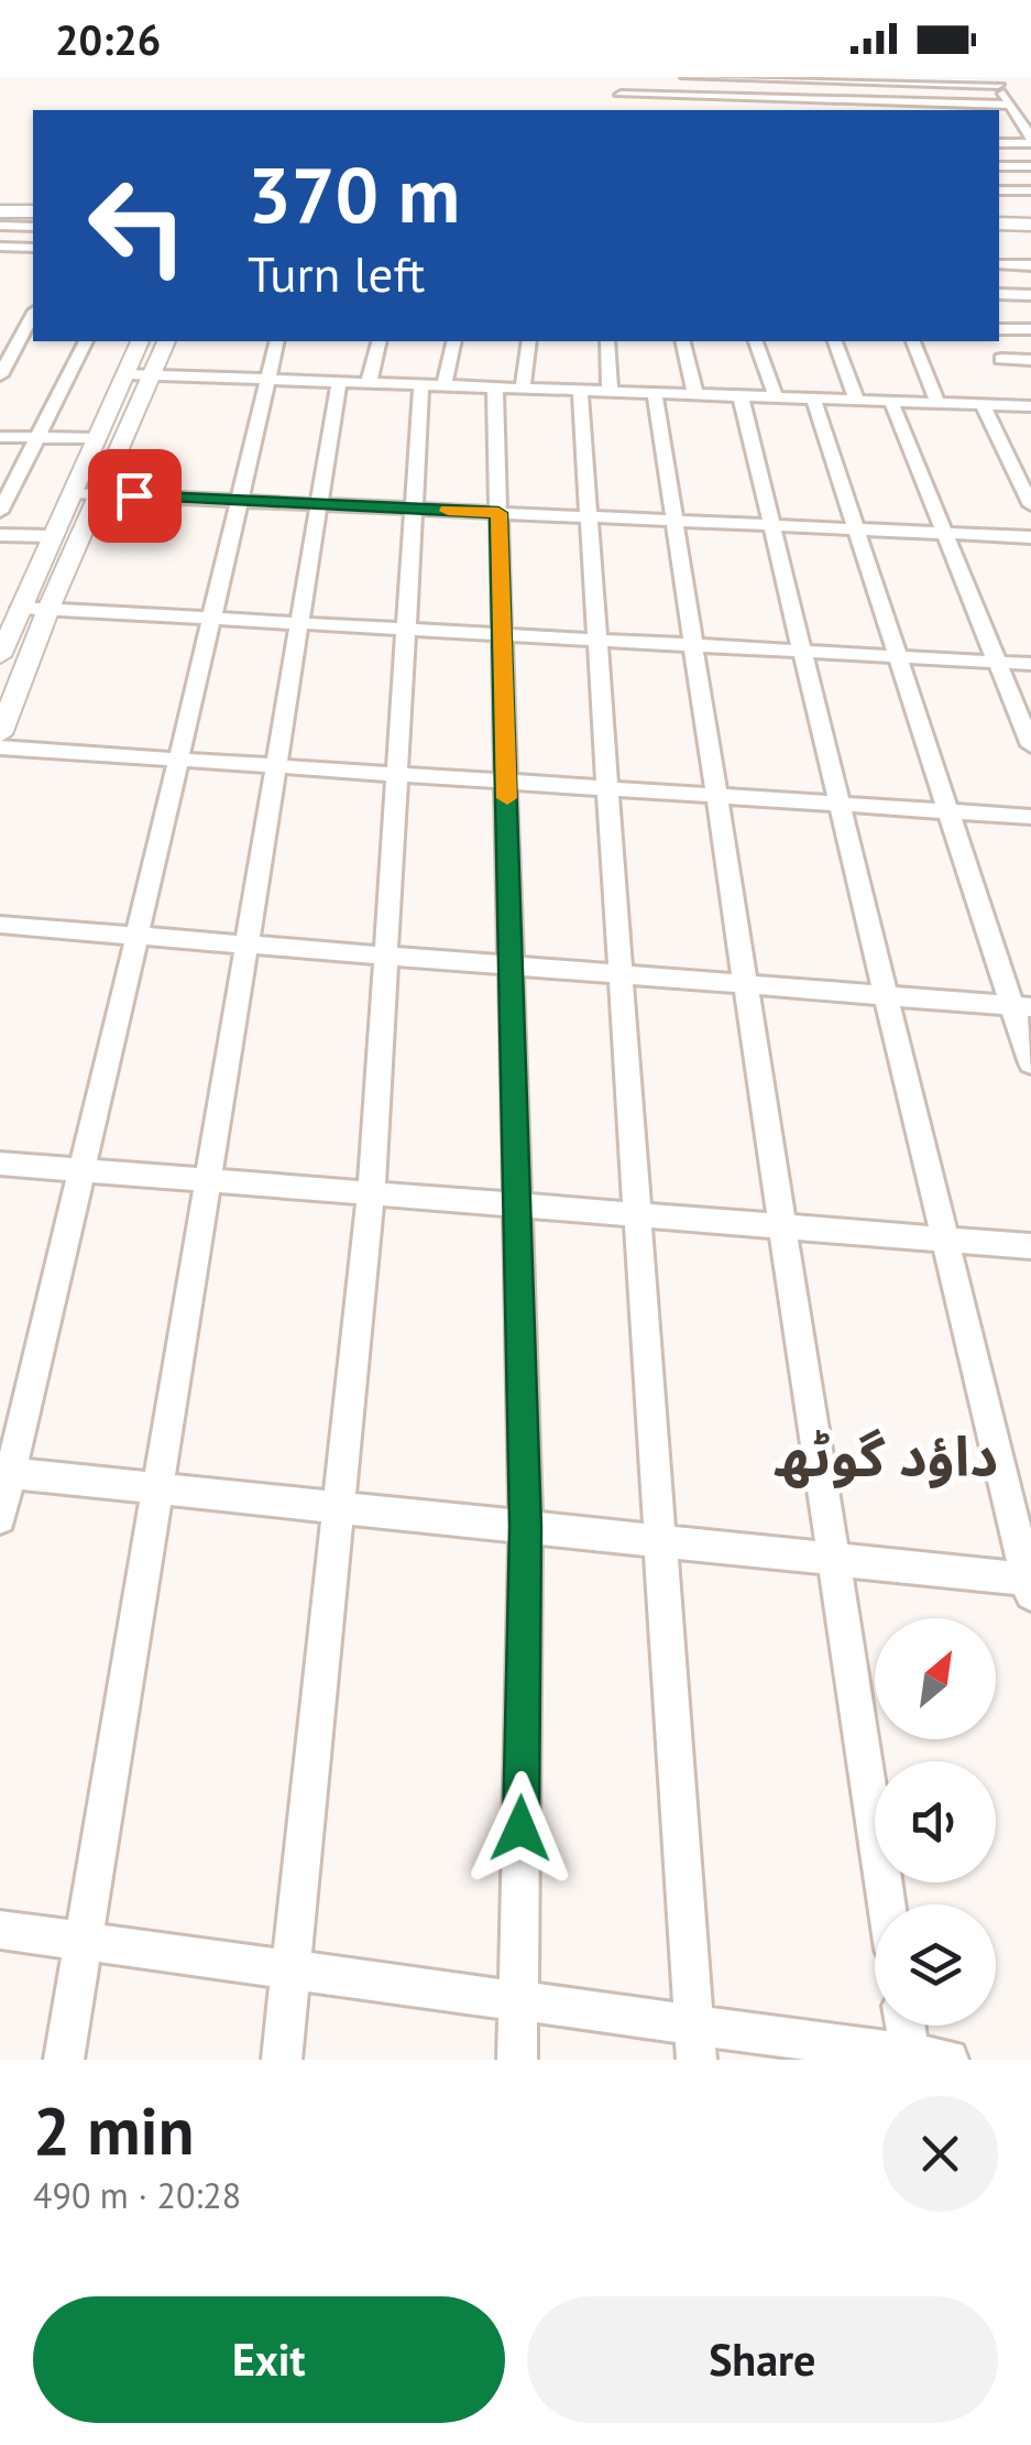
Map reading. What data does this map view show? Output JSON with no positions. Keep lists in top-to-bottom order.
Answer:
{
  "districts": ["داؤد گوٹھ"],
  "north": "top right",
  "page": {
    "status": "20:26",
    "turn": ["370 m", "Turn left"],
    "heading": ["2 min", "490 m · 20:28"],
    "buttons": ["Exit", "Share"]
  }
}
